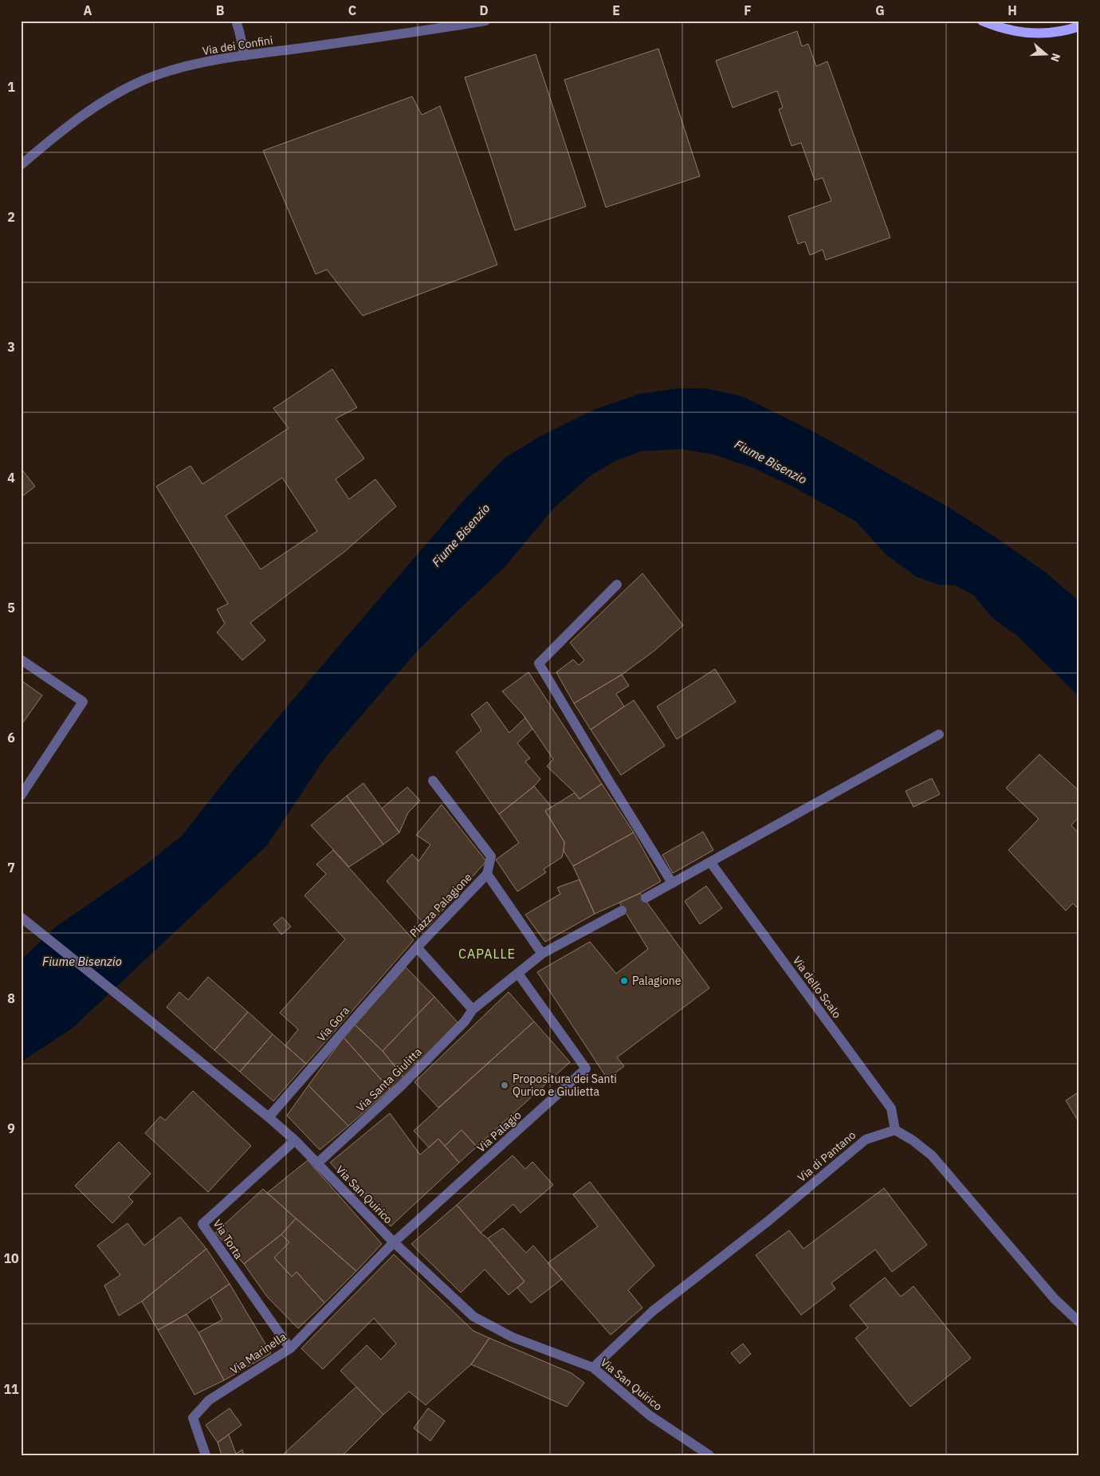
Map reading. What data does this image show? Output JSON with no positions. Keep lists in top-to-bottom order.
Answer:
{
  "streets": {
    "street": [
      "Via dei Confini",
      "Piazza Palagione",
      "Via dello Scalo",
      "Via Gora",
      "Via Santa Giulitta",
      "Via Palagio",
      "Via di Pantano",
      "Via San Quirico",
      "Via Torta",
      "Via Marinella"
    ]
  },
  "crossings": [
    ["Piazza Palagione", "Via Gora"],
    ["Piazza Palagione", "Via Santa Giulitta"],
    ["Via dello Scalo", "Via di Pantano"],
    ["Via Gora", "Via San Quirico"],
    ["Via Santa Giulitta", "Via San Quirico"],
    ["Via Palagio", "Via San Quirico"],
    ["Via Palagio", "Via Marinella"],
    ["Via di Pantano", "Via San Quirico"],
    ["Via San Quirico", "Via Torta"],
    ["Via San Quirico", "Via Marinella"],
    ["Via Torta", "Via Marinella"]
  ],
  "districts": ["CAPALLE"],
  "water": ["Fiume Bisenzio"],
  "places": ["Palagione", "Propositura dei Santi Qurico e Giulietta"],
  "north": "right",
  "grid": {
    "columns": [
      "A",
      "B",
      "C",
      "D",
      "E",
      "F",
      "G",
      "H"
    ],
    "rows": [
      "1",
      "2",
      "3",
      "4",
      "5",
      "6",
      "7",
      "8",
      "9",
      "10",
      "11"
    ]
  }
}
